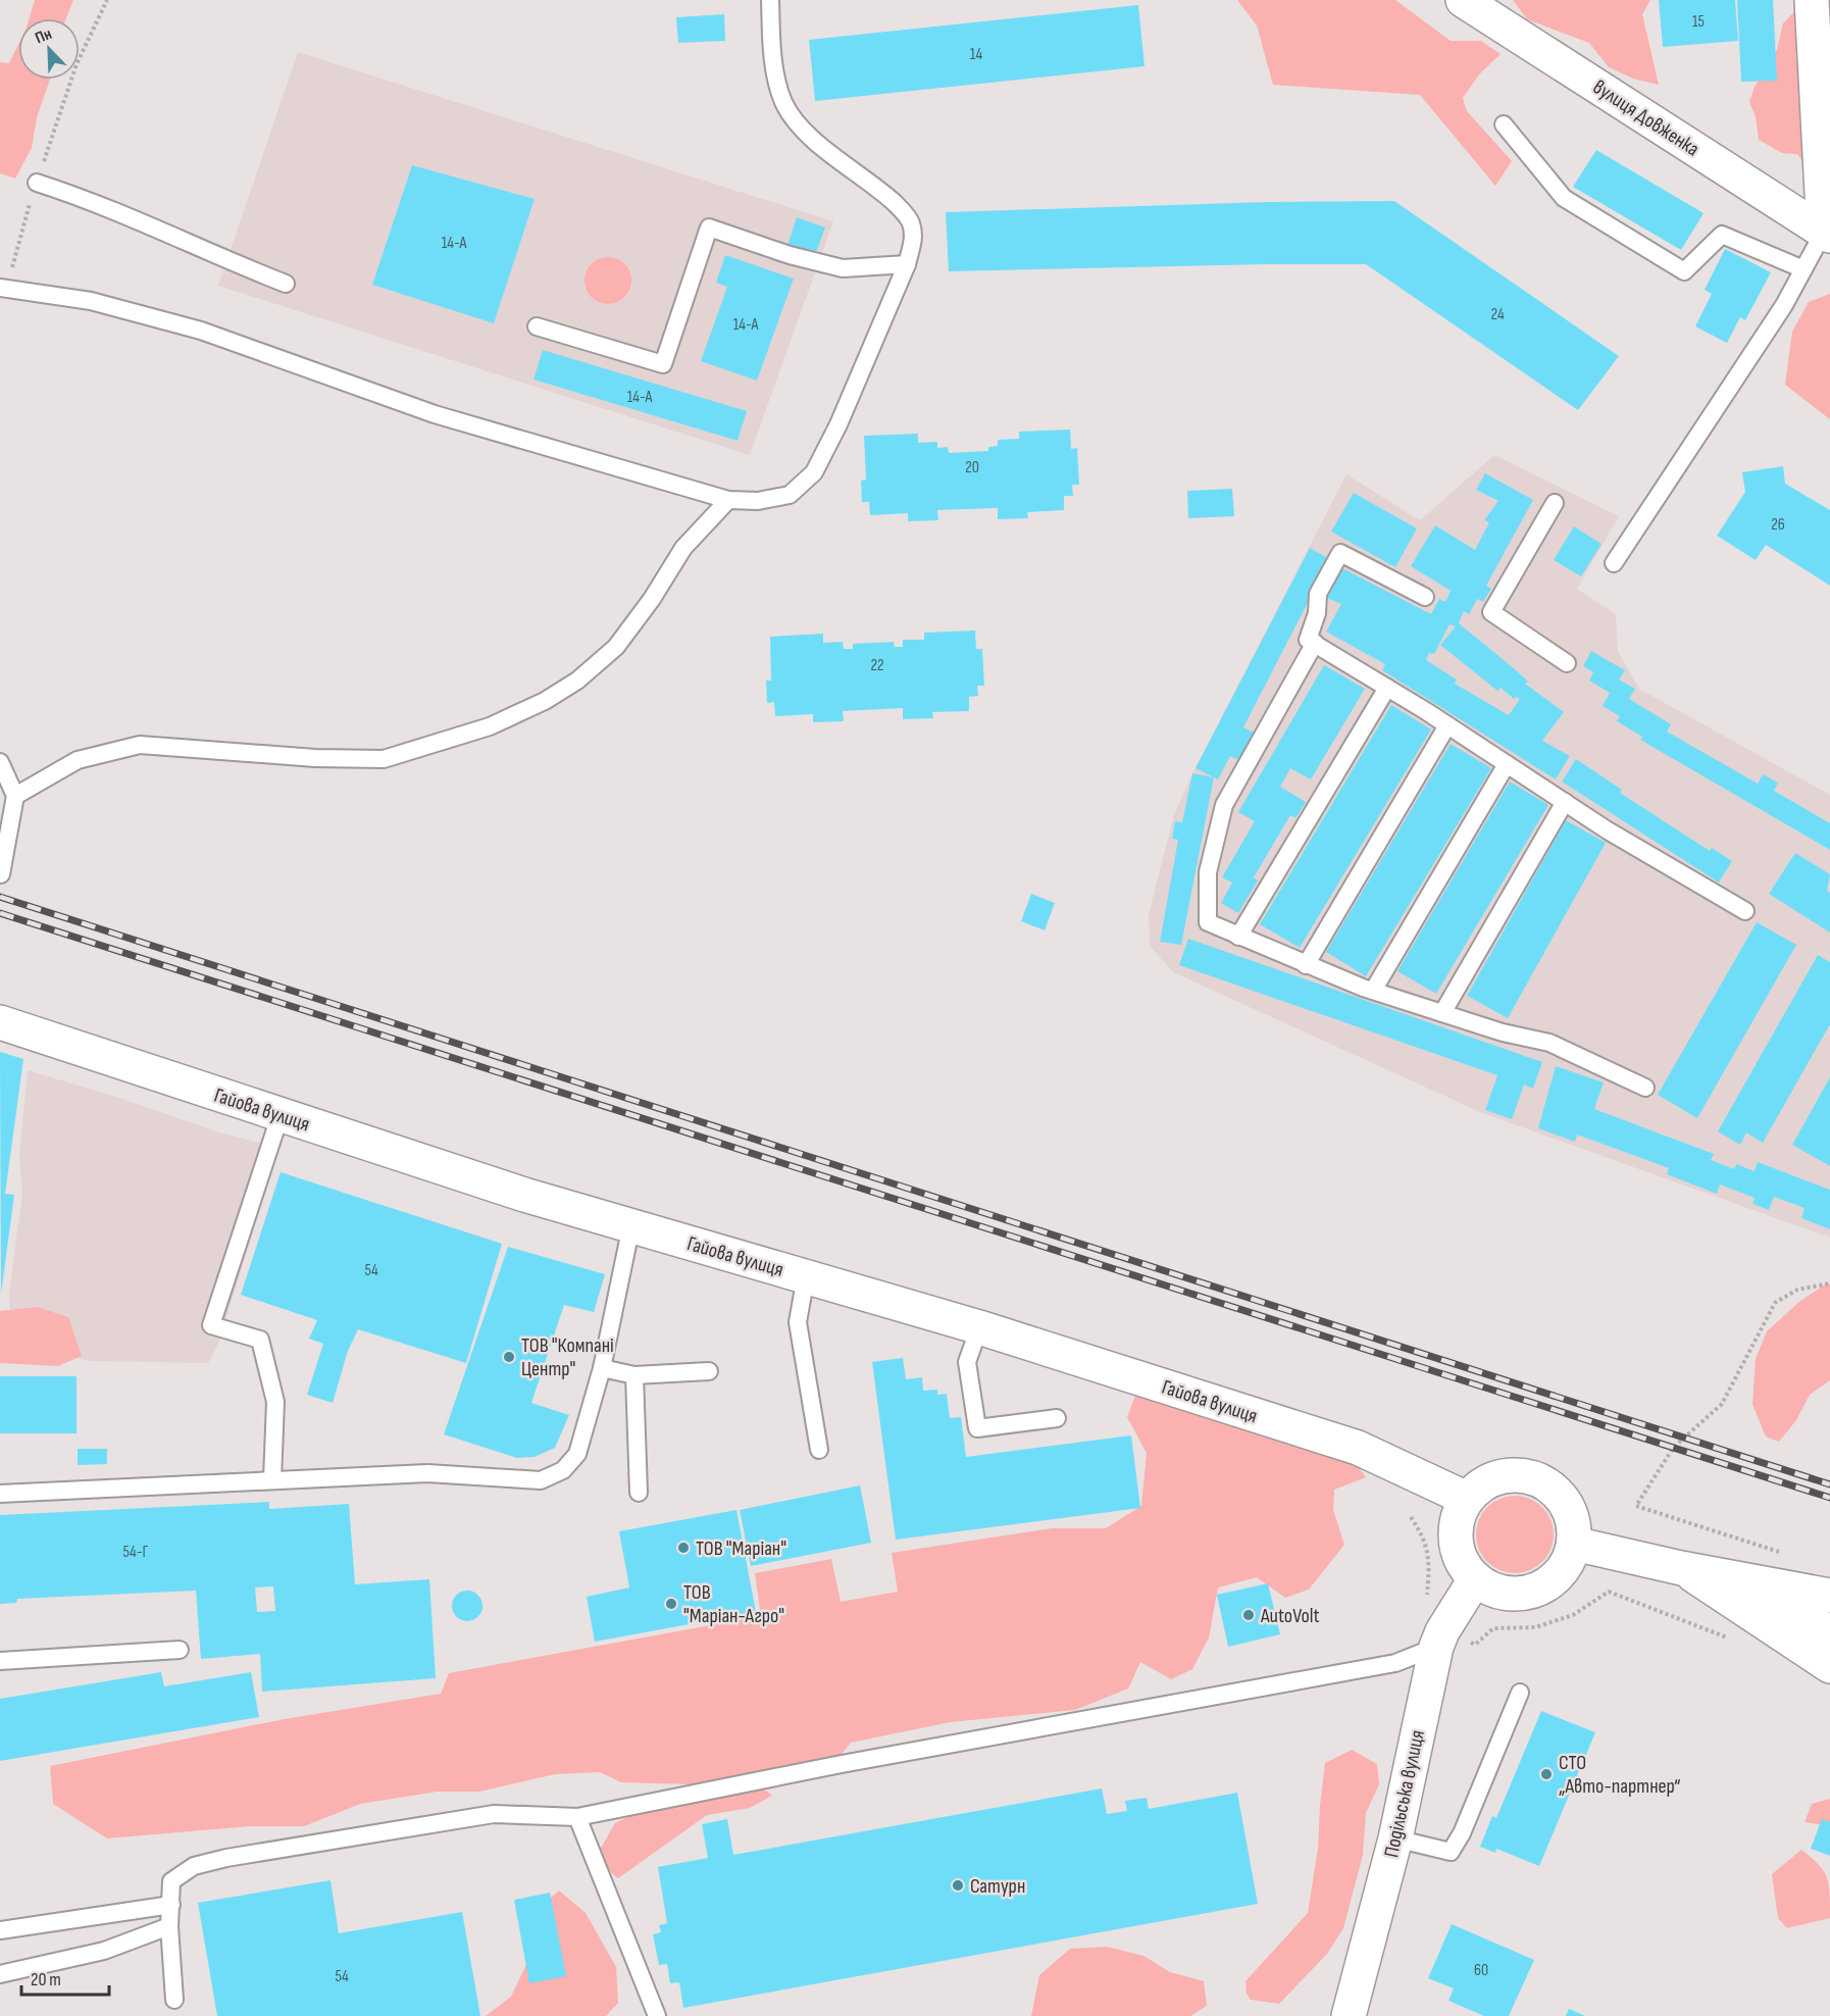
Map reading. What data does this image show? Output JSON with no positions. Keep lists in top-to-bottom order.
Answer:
{
  "streets": {
    "street": ["вулиця Довженка", "Гайова вулиця", "Подільська вулиця"]
  },
  "crossings": [
    ["Гайова вулиця", "Подільська вулиця"]
  ],
  "places": [
    "ТОВ \"Компані Центр\"",
    "ТОВ \"Маріан\"",
    "ТОВ \"Маріан-Агро\"",
    "AutoVolt",
    "СТО „Авто-партнер“",
    "Сатурн"
  ],
  "house_numbers": [
    "15",
    "14",
    "14-А",
    "24",
    "14-А",
    "14-А",
    "20",
    "26",
    "22",
    "54",
    "54-Г",
    "60",
    "54"
  ],
  "scale_bar": "20 m",
  "north": "top left"
}
